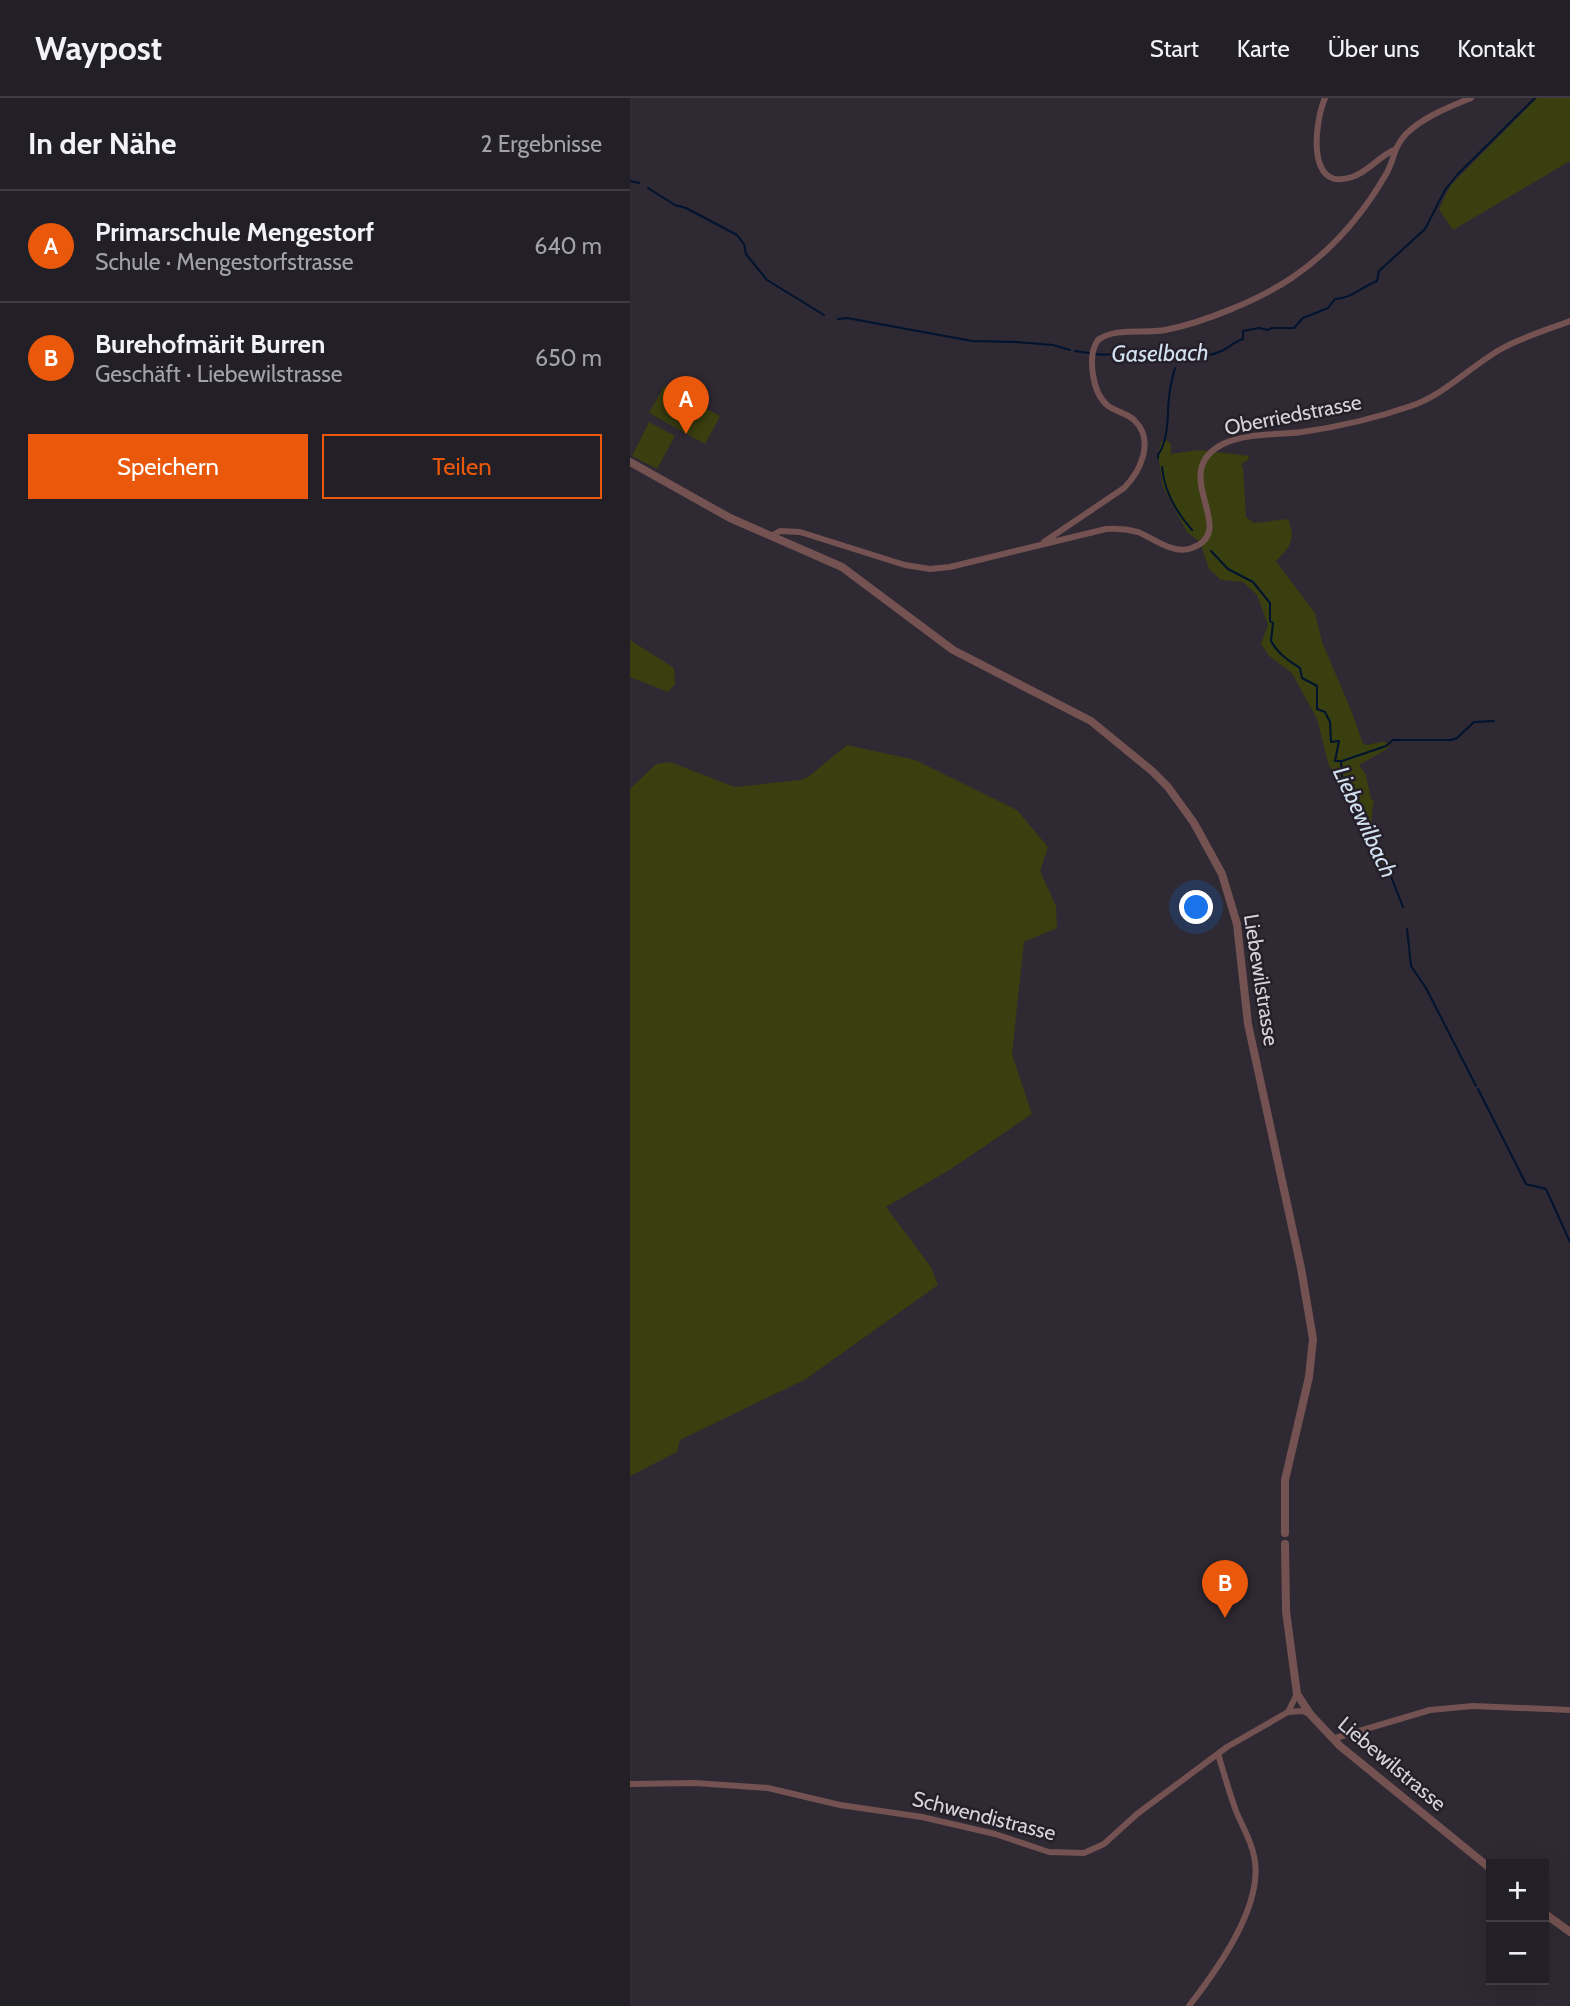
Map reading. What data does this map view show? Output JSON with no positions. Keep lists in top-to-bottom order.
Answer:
{
  "streets": {
    "street": ["Oberriedstrasse", "Liebewilstrasse", "Schwendistrasse"]
  },
  "crossings": [
    ["Oberriedstrasse", "Liebewilstrasse"]
  ],
  "water": ["Gaselbach", "Liebewilbach"],
  "page": {
    "header": "Waypost",
    "nav": [
      "Start",
      "Karte",
      "Über uns",
      "Kontakt"
    ],
    "heading": ["In der Nähe", "2 Ergebnisse"],
    "list": [
      {
        "mark": "A",
        "name": "Primarschule Mengestorf",
        "note": "Schule · Mengestorfstrasse",
        "value": "640 m"
      },
      {
        "mark": "B",
        "name": "Burehofmärit Burren",
        "note": "Geschäft · Liebewilstrasse",
        "value": "650 m"
      }
    ],
    "pins": ["A", "B"],
    "buttons": ["Speichern", "Teilen"],
    "map_buttons": ["+", "−"]
  }
}
